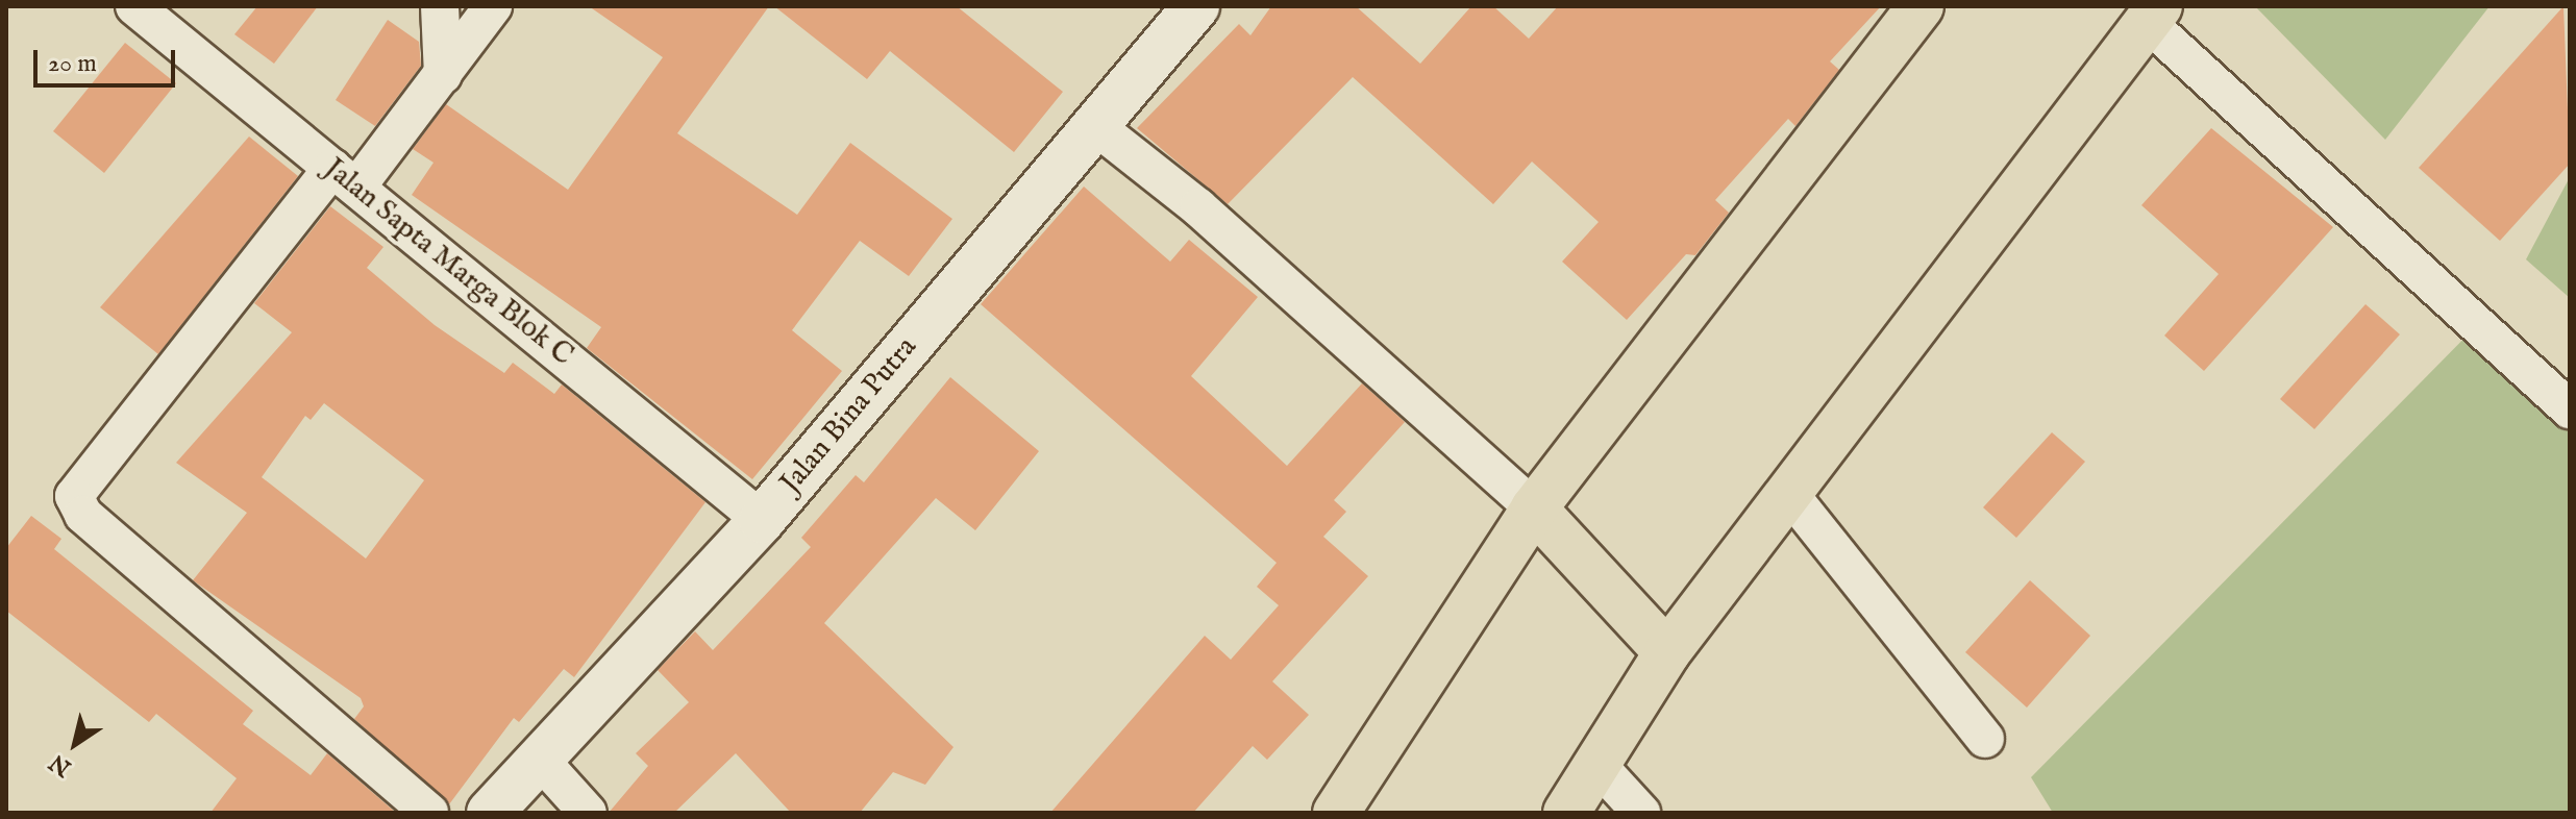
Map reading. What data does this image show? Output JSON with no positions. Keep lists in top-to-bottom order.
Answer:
{
  "streets": {
    "street": ["Jalan Sapta Marga Blok C", "Jalan Bina Putra"]
  },
  "crossings": [
    ["Jalan Sapta Marga Blok C", "Jalan Bina Putra"]
  ],
  "scale_bar": "20 m",
  "north": "bottom left"
}
